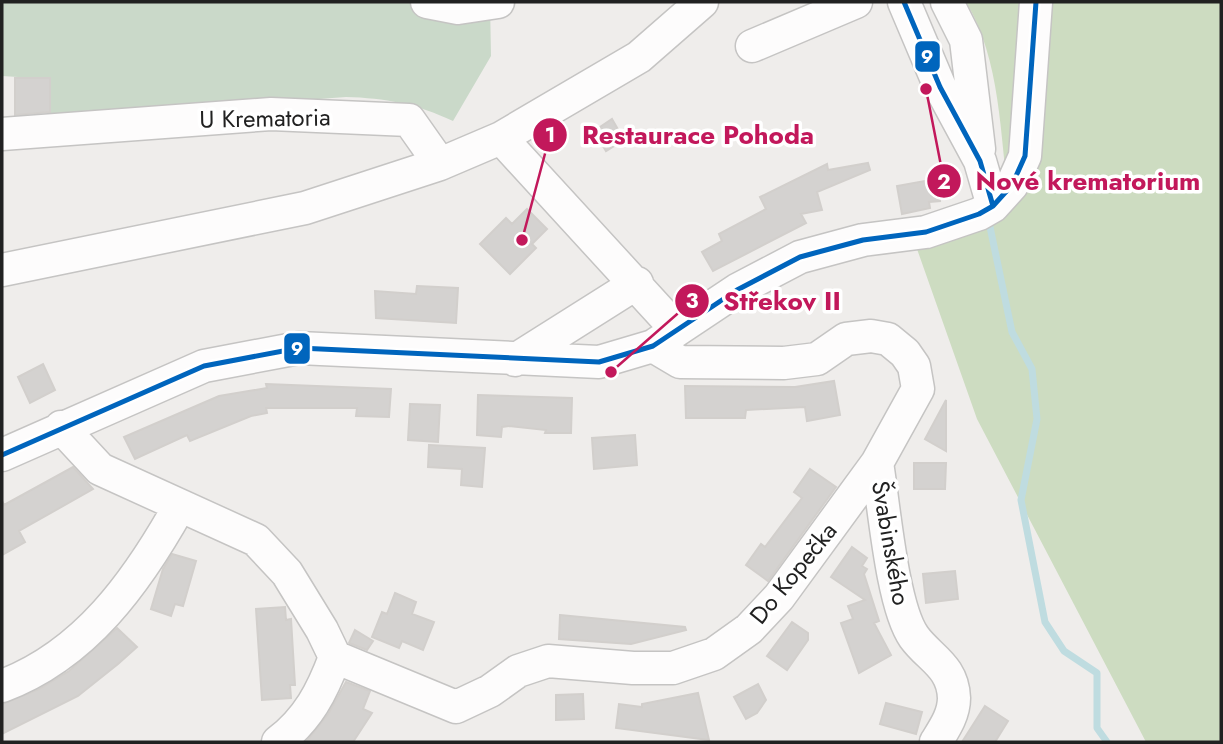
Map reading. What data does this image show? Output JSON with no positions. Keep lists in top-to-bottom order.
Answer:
{
  "streets": {
    "street": ["U Krematoria", "Švabinského", "Do Kopečka"]
  },
  "crossings": [
    ["Švabinského", "Do Kopečka"]
  ],
  "places": ["Nové krematorium", "Restaurace Pohoda", "Střekov II"],
  "lines": ["transit line 9"]
}
